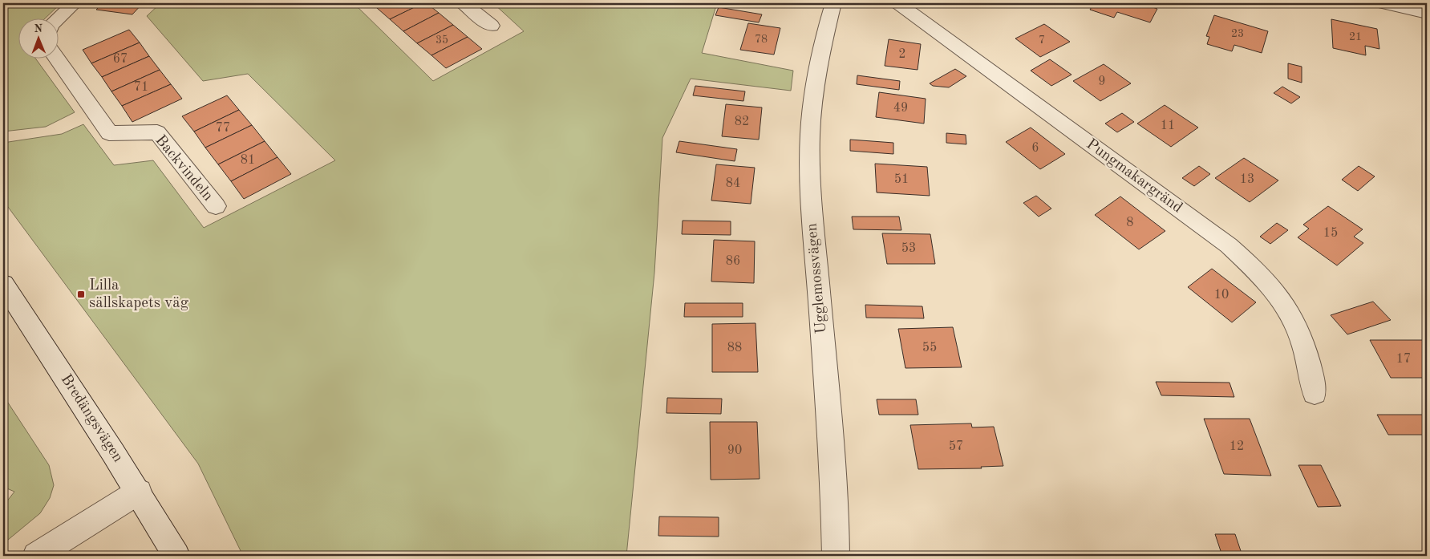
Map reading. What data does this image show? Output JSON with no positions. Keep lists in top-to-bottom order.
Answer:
{
  "streets": {
    "street": [
      "Backvindeln",
      "Pungmakargränd",
      "Ugglemossvägen",
      "Bredängsvägen"
    ]
  },
  "places": {
    "transit": ["Lilla sällskapets väg"]
  },
  "house_numbers": [
    "23",
    "21",
    "78",
    "35",
    "7",
    "2",
    "67",
    "9",
    "71",
    "49",
    "82",
    "11",
    "77",
    "6",
    "81",
    "51",
    "13",
    "84",
    "8",
    "15",
    "53",
    "86",
    "10",
    "88",
    "55",
    "17",
    "57",
    "12",
    "90"
  ],
  "north": "top"
}
